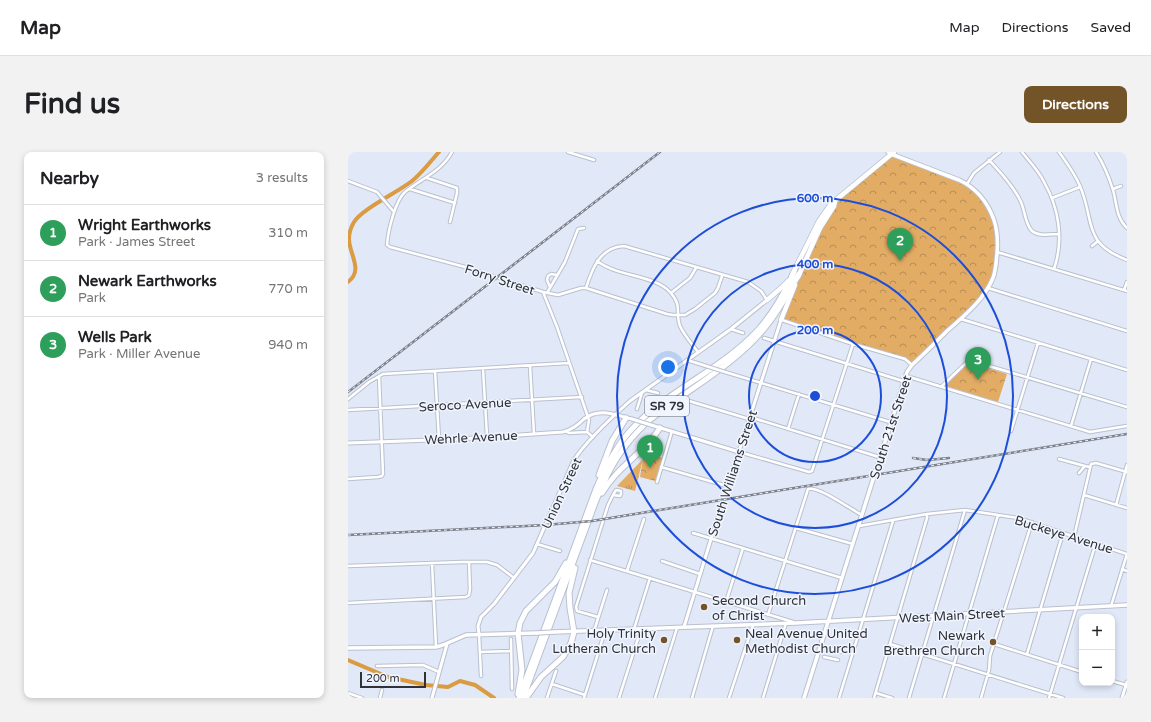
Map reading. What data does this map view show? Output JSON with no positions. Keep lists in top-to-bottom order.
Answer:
{
  "streets": {
    "highway": ["SR 79"],
    "main road": ["South 21st Street", "West Main Street"],
    "street": [
      "Forry Street",
      "Seroco Avenue",
      "Wehrle Avenue",
      "South Williams Street",
      "Union Street",
      "Buckeye Avenue"
    ]
  },
  "crossings": [
    ["Forry Street", "Seroco Avenue"],
    ["SR 79", "South 21st Street"],
    ["South 21st Street", "Buckeye Avenue"],
    ["South 21st Street", "West Main Street"],
    ["South Williams Street", "West Main Street"],
    ["Union Street", "West Main Street"]
  ],
  "places": [
    "Second Church of Christ",
    "Holy Trinity Lutheran Church",
    "Neal Avenue United Methodist Church",
    "Newark Brethren Church"
  ],
  "scale_bar": "200 m",
  "page": {
    "header": "Map",
    "nav": ["Map", "Directions", "Saved"],
    "buttons": "Directions",
    "title": "Find us",
    "heading": ["Nearby", "3 results"],
    "list": [
      {
        "mark": "1",
        "name": "Wright Earthworks",
        "note": "Park · James Street",
        "value": "310 m"
      },
      {
        "mark": "2",
        "name": "Newark Earthworks",
        "note": "Park",
        "value": "770 m"
      },
      {
        "mark": "3",
        "name": "Wells Park",
        "note": "Park · Miller Avenue",
        "value": "940 m"
      }
    ],
    "pins": ["2", "3", "1"],
    "map_buttons": ["+", "−"],
    "scale": "200 m"
  },
  "rings": ["600 m", "400 m", "200 m"]
}
